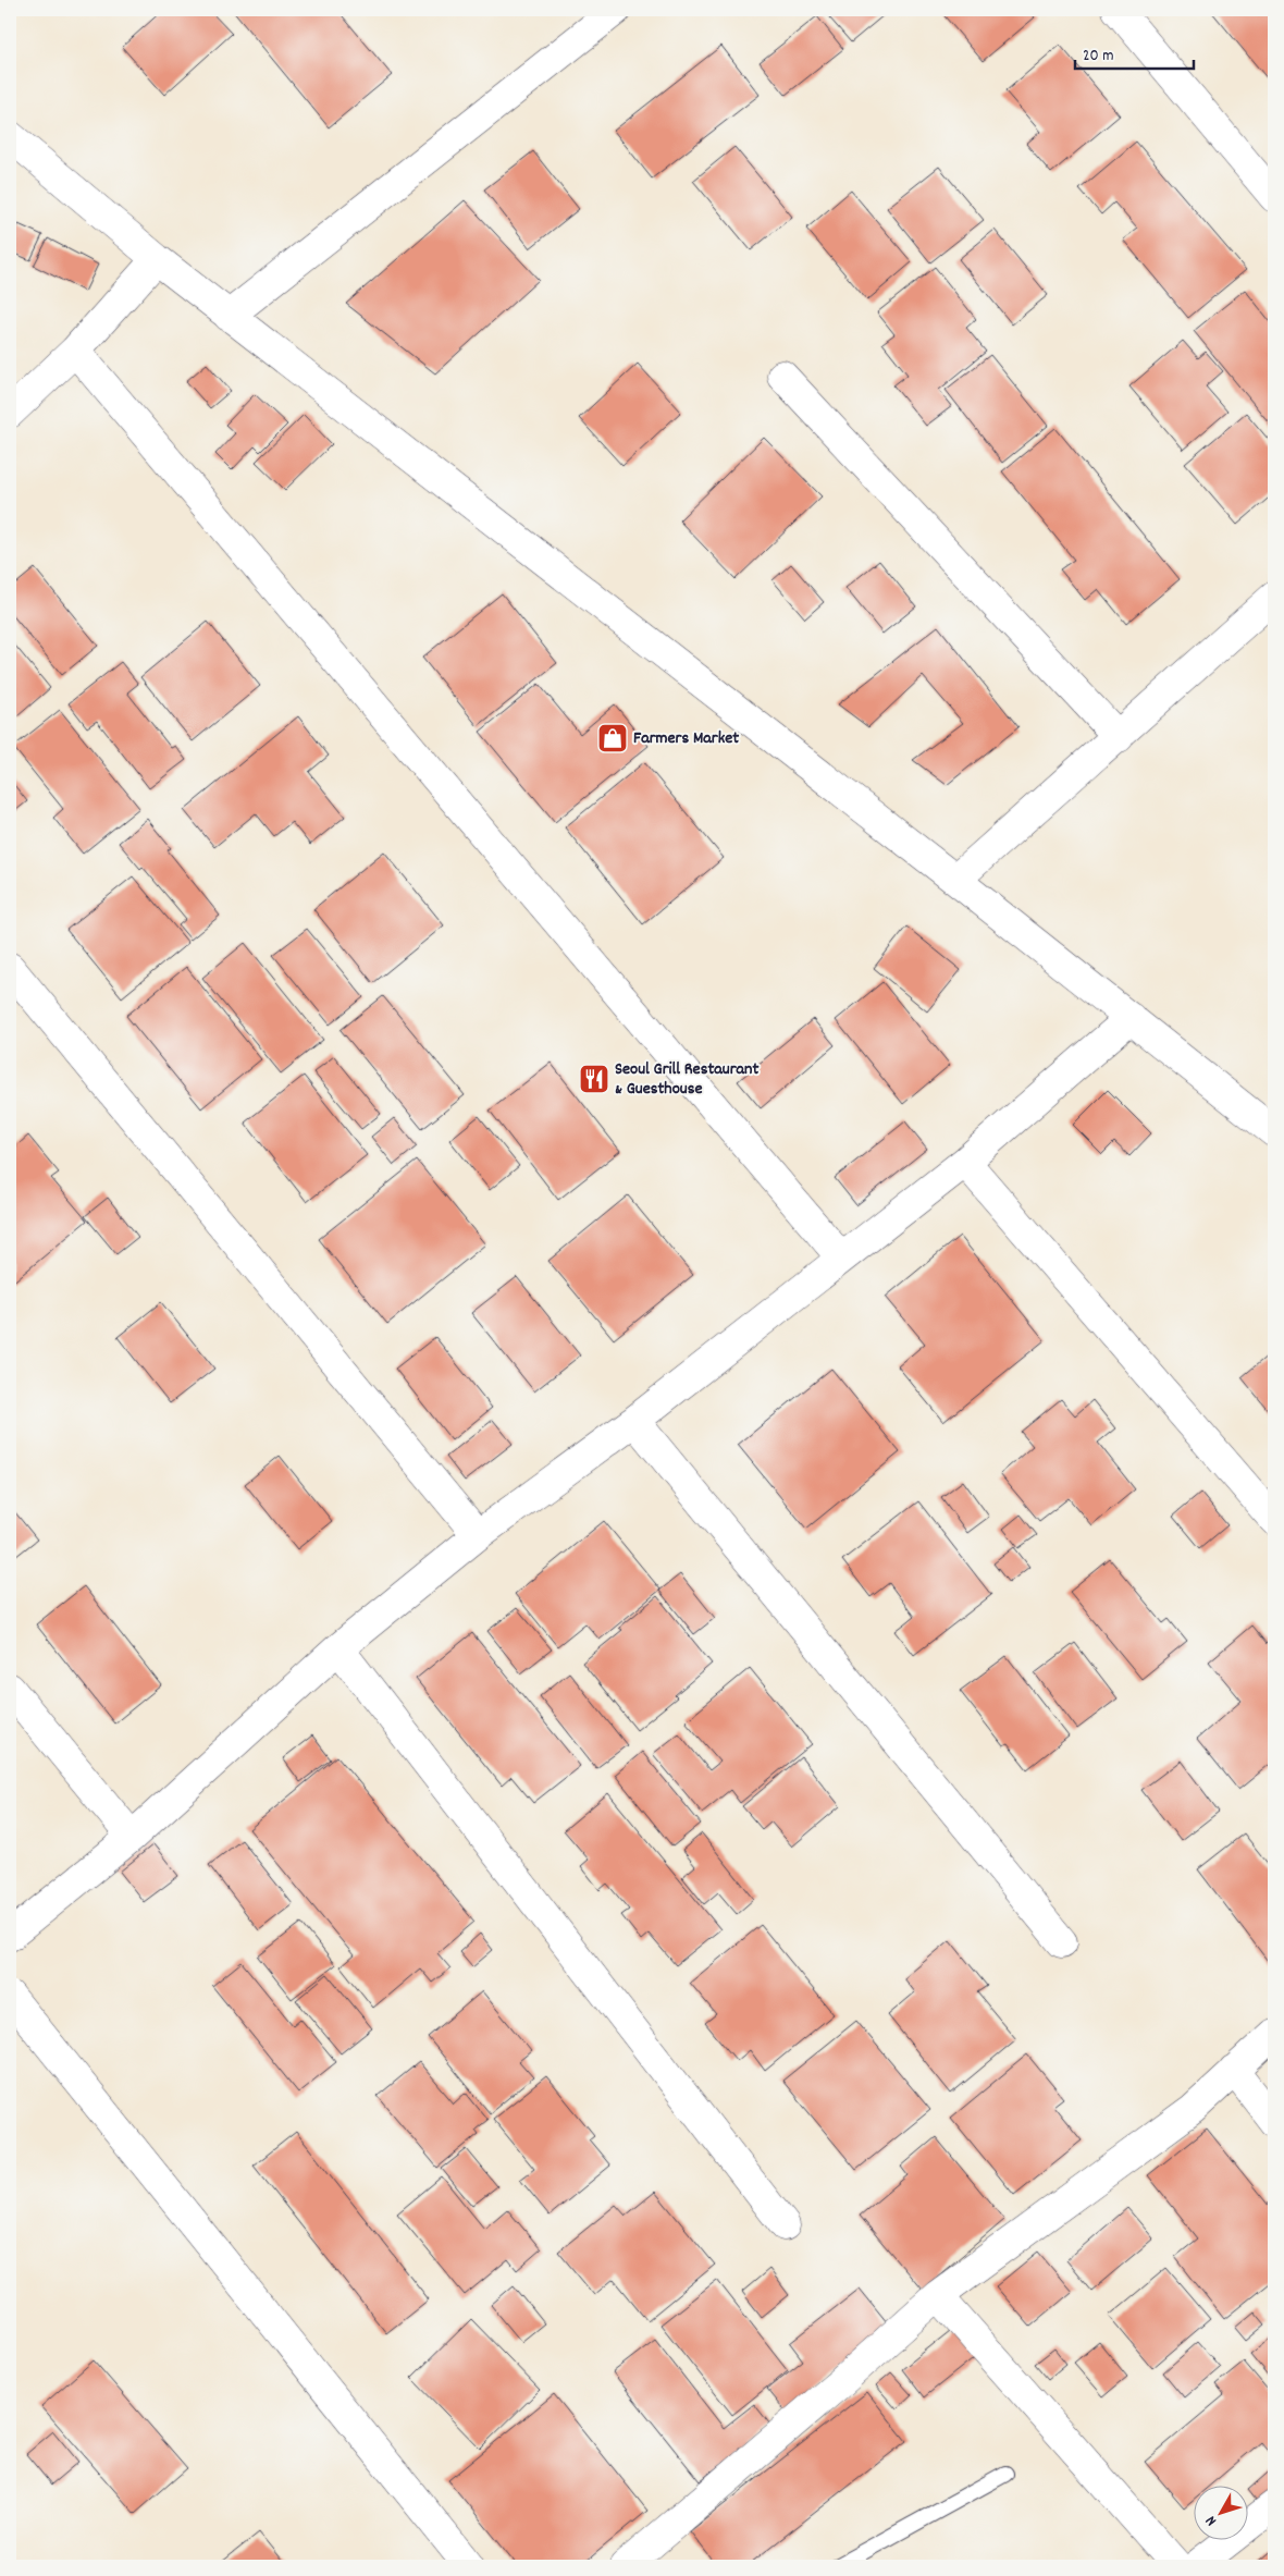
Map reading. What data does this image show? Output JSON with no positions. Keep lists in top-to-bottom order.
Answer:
{
  "places": {
    "shop": ["Farmers Market"],
    "restaurant": ["Seoul Grill Restaurant & Guesthouse"]
  },
  "scale_bar": "20 m",
  "north": "bottom left"
}
